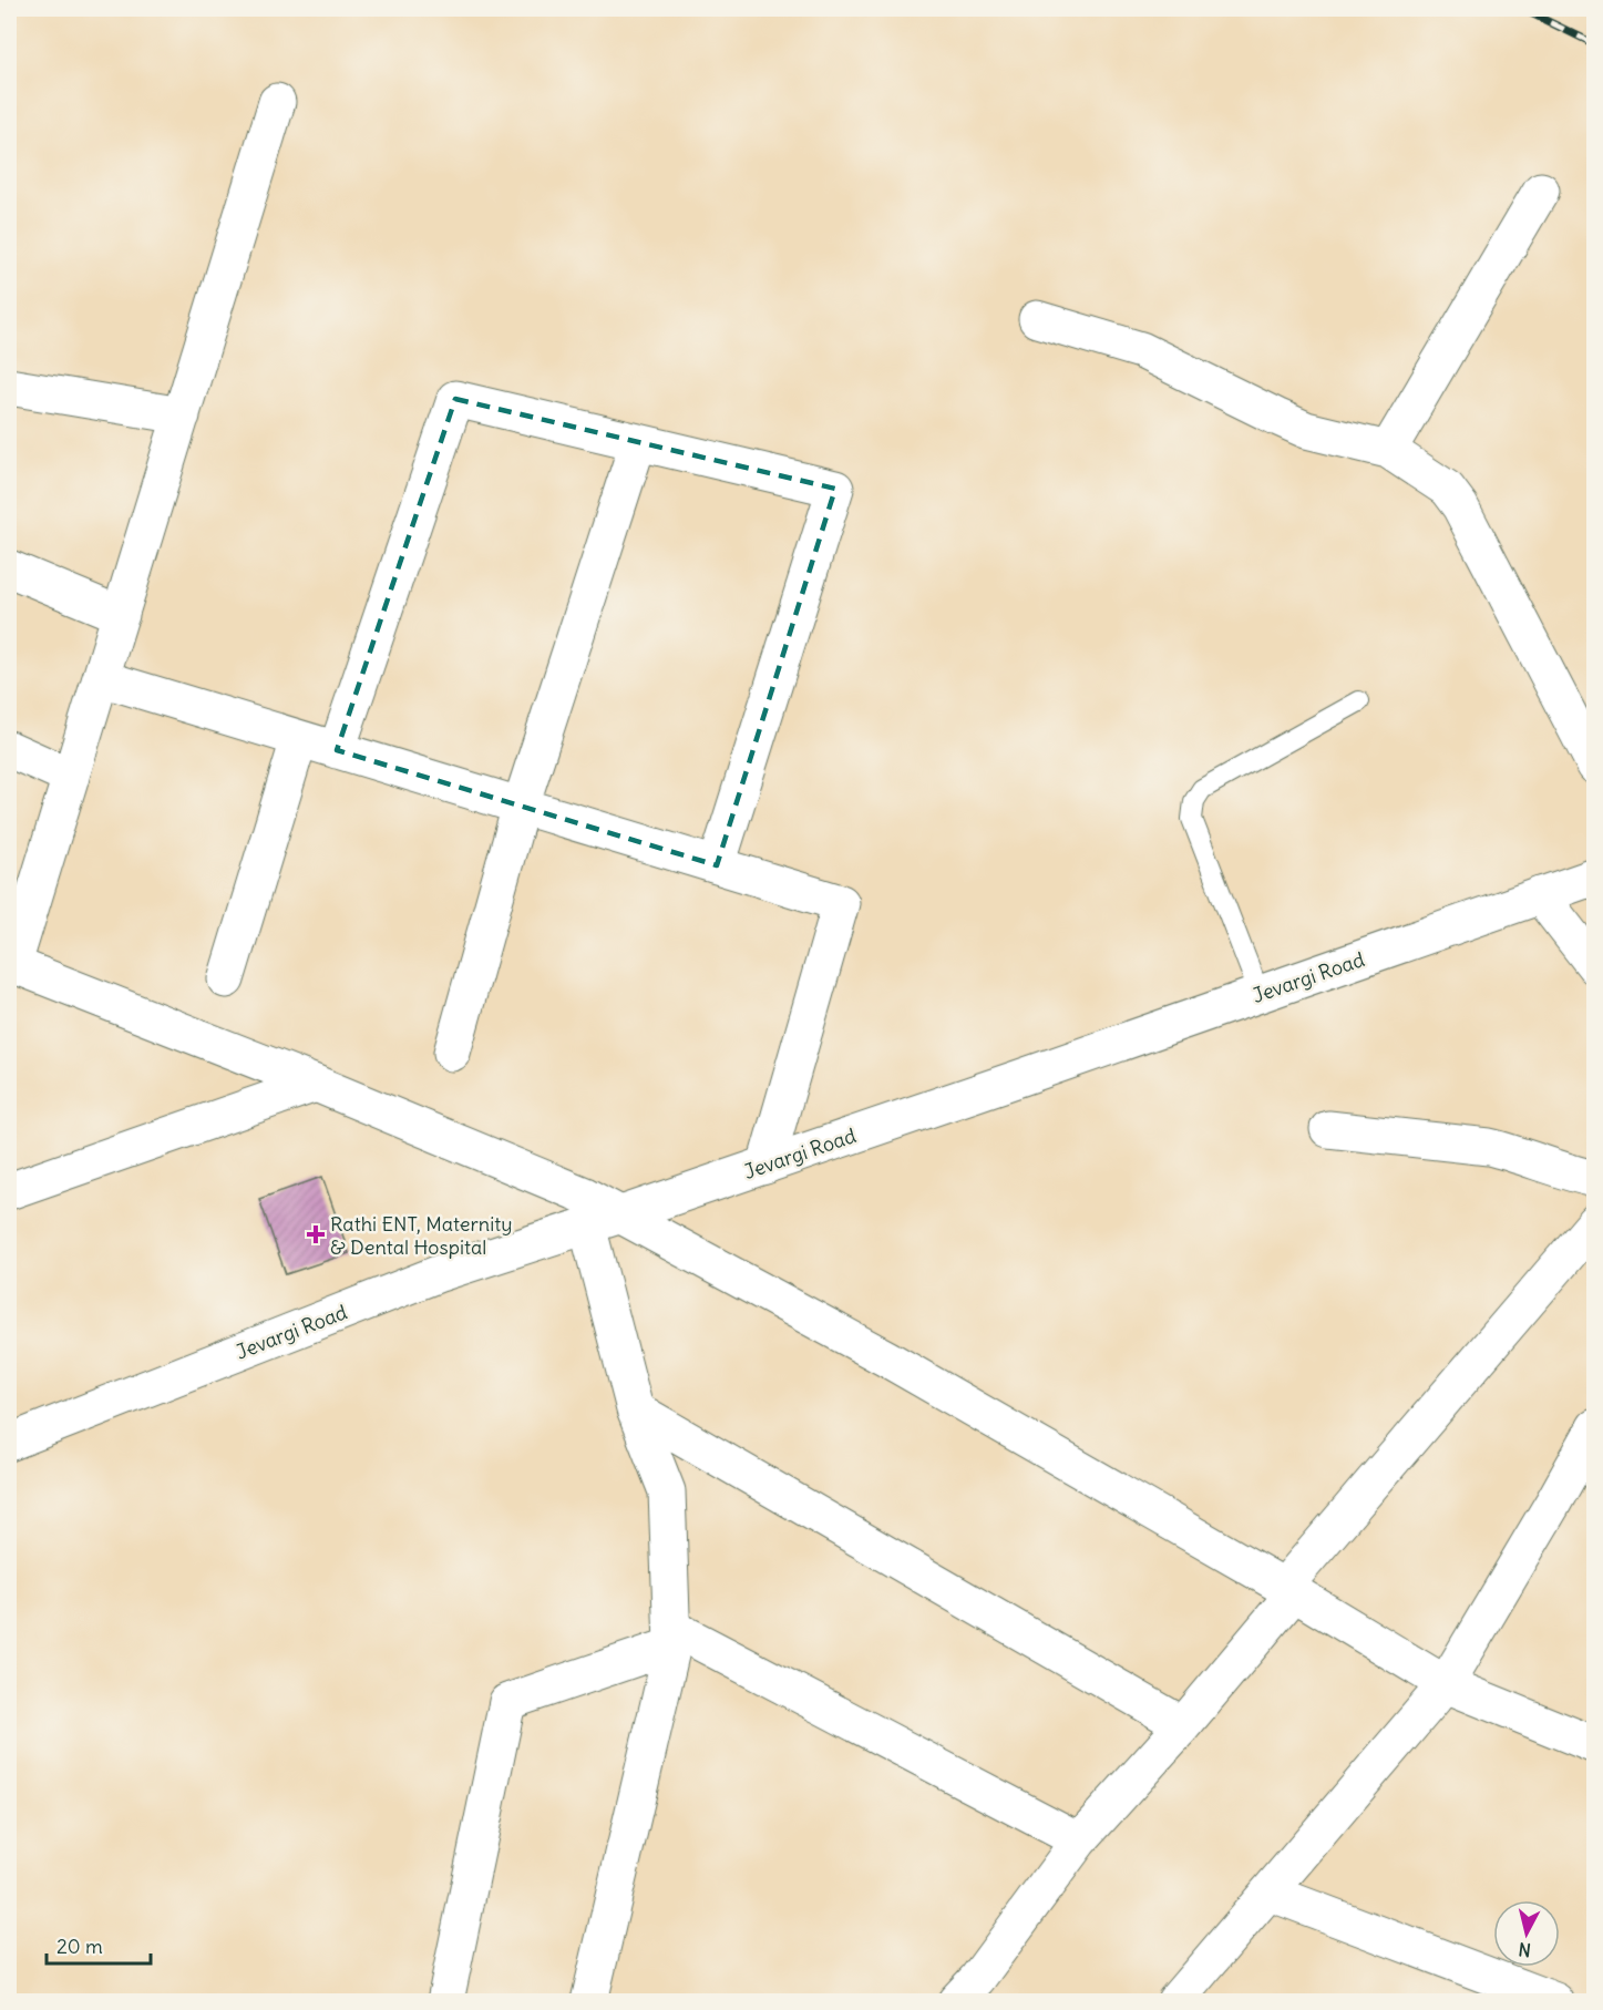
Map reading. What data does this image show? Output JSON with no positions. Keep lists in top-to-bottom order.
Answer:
{
  "streets": {
    "street": ["Jevargi Road"]
  },
  "places": {
    "health": ["Rathi ENT, Maternity & Dental Hospital"]
  },
  "scale_bar": "20 m",
  "north": "bottom"
}
